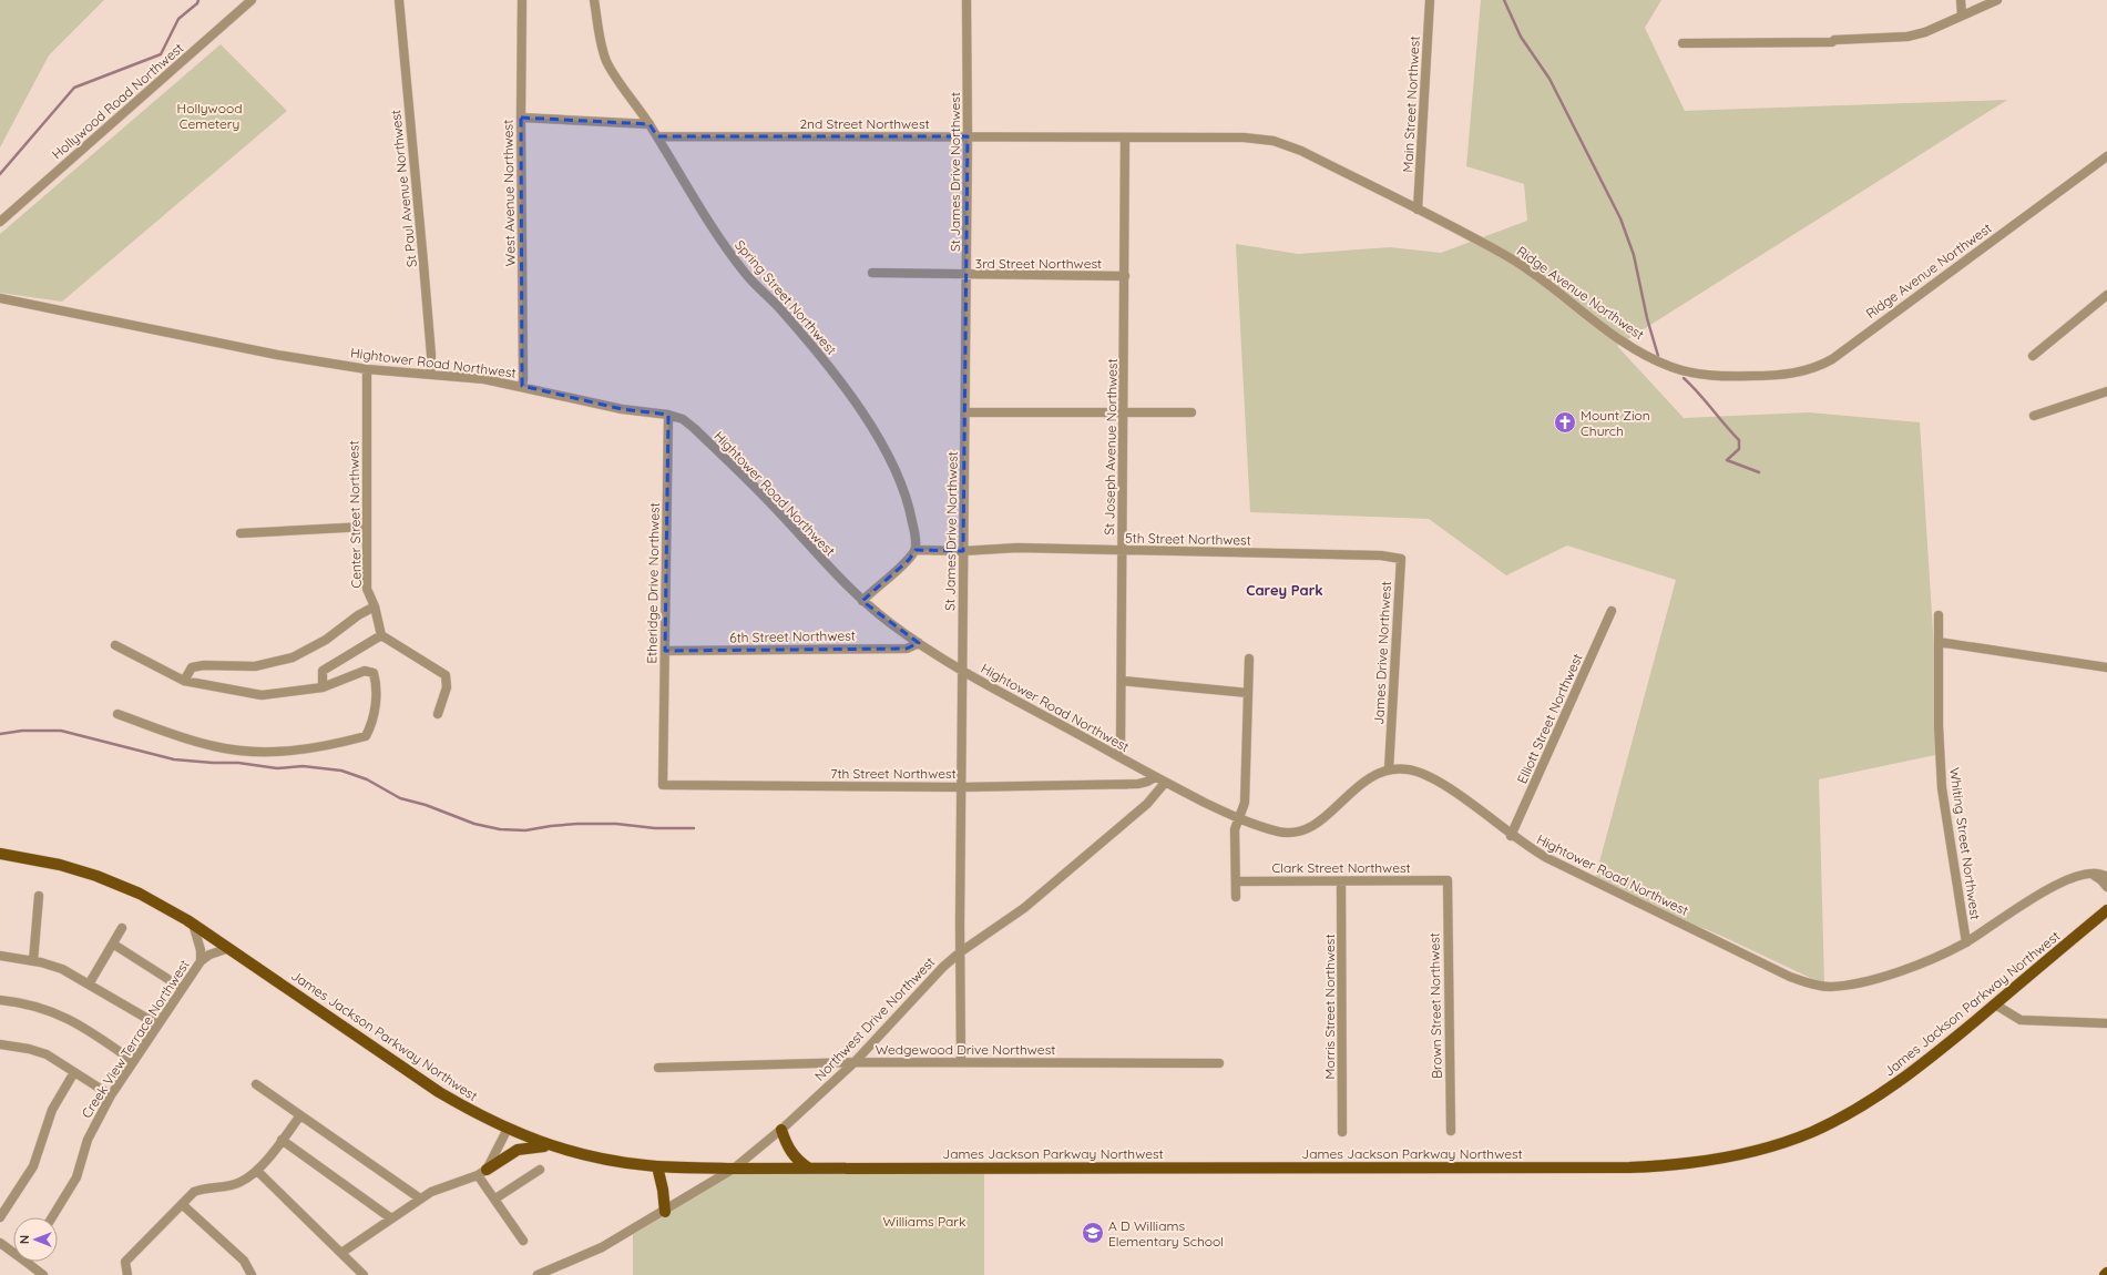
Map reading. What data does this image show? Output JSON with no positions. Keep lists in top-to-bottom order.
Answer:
{
  "streets": {
    "main road": ["James Jackson Parkway Northwest"],
    "street": [
      "Hollywood Road Northwest",
      "Main Street Northwest",
      "2nd Street Northwest",
      "St James Drive Northwest",
      "St Paul Avenue Northwest",
      "West Avenue Northwest",
      "3rd Street Northwest",
      "Ridge Avenue Northwest",
      "Spring Street Northwest",
      "Hightower Road Northwest",
      "St Joseph Avenue Northwest",
      "Center Street Northwest",
      "5th Street Northwest",
      "Etheridge Drive Northwest",
      "6th Street Northwest",
      "James Drive Northwest",
      "Elliott Street Northwest",
      "7th Street Northwest",
      "Whiting Street Northwest",
      "Clark Street Northwest",
      "Brown Street Northwest",
      "Morris Street Northwest",
      "Northwest Drive Northwest",
      "Creek View Terrace Northwest",
      "Wedgewood Drive Northwest"
    ]
  },
  "crossings": [
    ["Main Street Northwest", "Ridge Avenue Northwest"],
    ["2nd Street Northwest", "St James Drive Northwest"],
    ["2nd Street Northwest", "Ridge Avenue Northwest"],
    ["2nd Street Northwest", "Spring Street Northwest"],
    ["2nd Street Northwest", "St Joseph Avenue Northwest"],
    ["St James Drive Northwest", "3rd Street Northwest"],
    ["St James Drive Northwest", "Hightower Road Northwest"],
    ["St James Drive Northwest", "5th Street Northwest"],
    ["St James Drive Northwest", "7th Street Northwest"],
    ["St James Drive Northwest", "Northwest Drive Northwest"],
    ["St James Drive Northwest", "Wedgewood Drive Northwest"],
    ["St Paul Avenue Northwest", "Hightower Road Northwest"],
    ["West Avenue Northwest", "Hightower Road Northwest"],
    ["3rd Street Northwest", "St Joseph Avenue Northwest"],
    ["Ridge Avenue Northwest", "St Joseph Avenue Northwest"],
    ["Spring Street Northwest", "5th Street Northwest"],
    ["Hightower Road Northwest", "St Joseph Avenue Northwest"],
    ["Hightower Road Northwest", "Center Street Northwest"],
    ["Hightower Road Northwest", "Etheridge Drive Northwest"],
    ["Hightower Road Northwest", "6th Street Northwest"],
    ["Hightower Road Northwest", "James Drive Northwest"],
    ["Hightower Road Northwest", "Elliott Street Northwest"],
    ["Hightower Road Northwest", "7th Street Northwest"],
    ["Hightower Road Northwest", "Whiting Street Northwest"],
    ["Hightower Road Northwest", "Northwest Drive Northwest"],
    ["St Joseph Avenue Northwest", "5th Street Northwest"],
    ["5th Street Northwest", "James Drive Northwest"],
    ["Etheridge Drive Northwest", "6th Street Northwest"],
    ["Etheridge Drive Northwest", "7th Street Northwest"],
    ["Clark Street Northwest", "Brown Street Northwest"],
    ["Clark Street Northwest", "Morris Street Northwest"],
    ["James Jackson Parkway Northwest", "Northwest Drive Northwest"],
    ["James Jackson Parkway Northwest", "Creek View Terrace Northwest"],
    ["Northwest Drive Northwest", "Wedgewood Drive Northwest"]
  ],
  "districts": ["Carey Park"],
  "parks": ["Hollywood Cemetery", "Williams Park"],
  "places": {
    "church": ["Mount Zion Church"],
    "school or university": ["A D Williams Elementary School"]
  },
  "north": "left"
}
